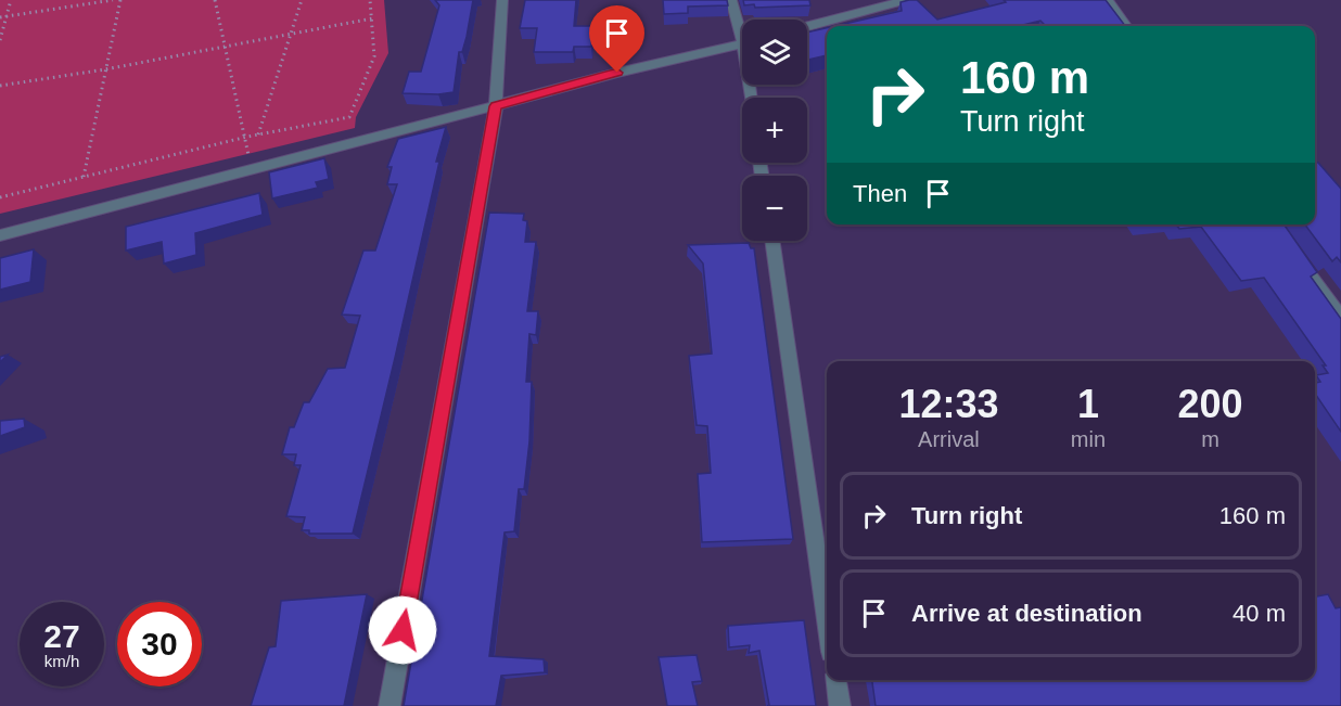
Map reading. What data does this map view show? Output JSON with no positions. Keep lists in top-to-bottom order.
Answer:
{
  "page": {
    "map_buttons": ["+", "−"],
    "turn": ["160 m", "Turn right"],
    "then": "Then",
    "eta": [
      "12:33",
      "Arrival",
      "1",
      "min",
      "200",
      "m"
    ],
    "list": [
      {
        "name": "Turn right",
        "value": "160 m"
      },
      {
        "name": "Arrive at destination",
        "value": "40 m"
      }
    ],
    "speed": "27 km/h",
    "limit": "30"
  }
}
